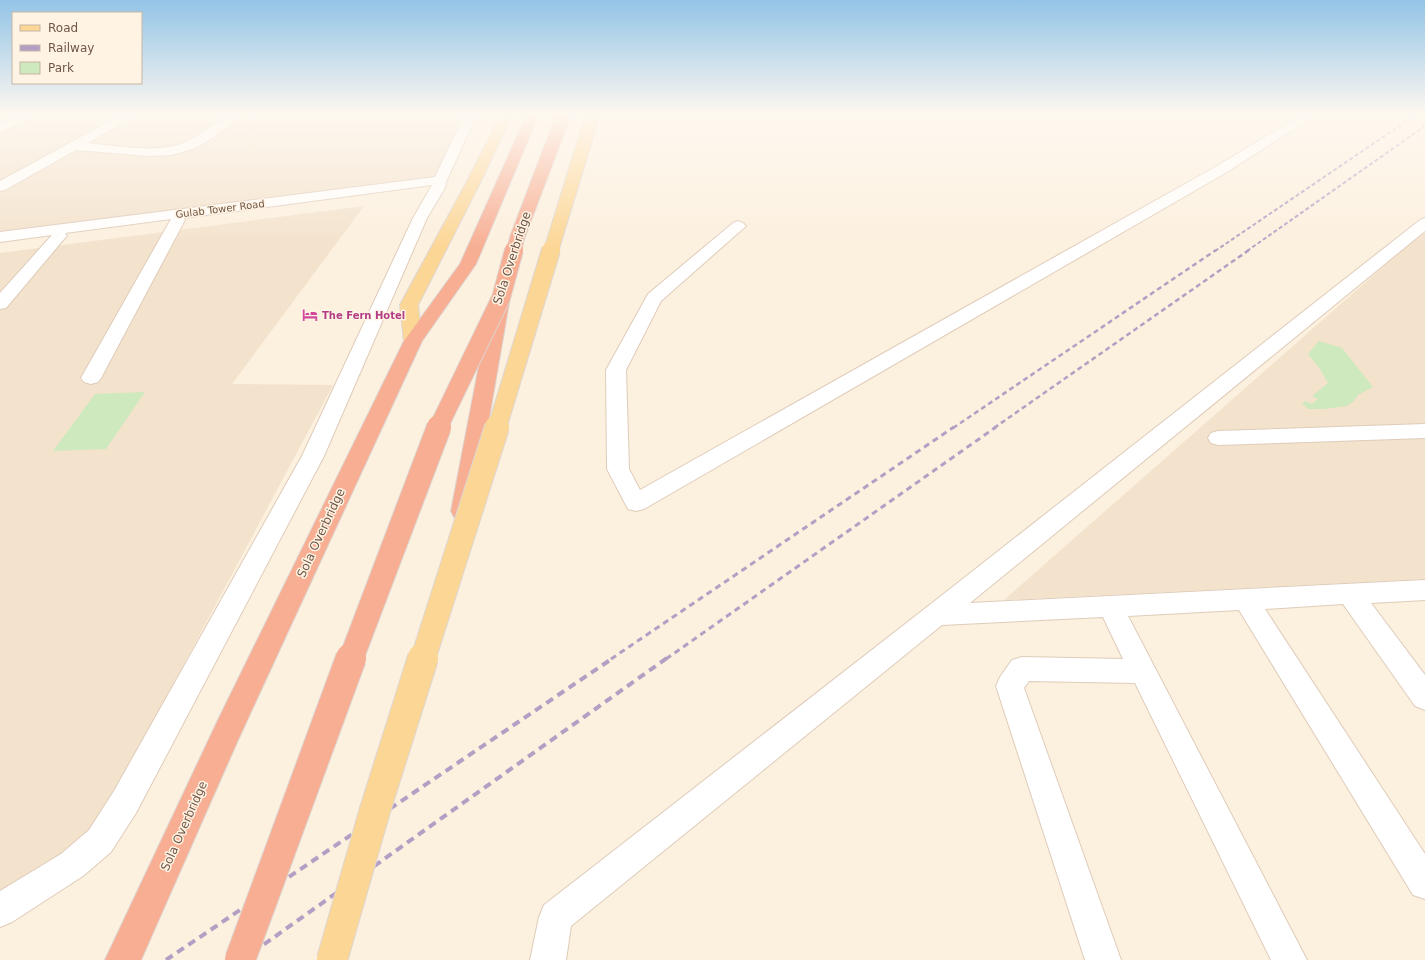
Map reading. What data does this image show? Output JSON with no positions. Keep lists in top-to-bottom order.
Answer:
{
  "streets": {
    "highway": ["Sola Overbridge"],
    "street": ["Gulab Tower Road"]
  },
  "places": {
    "hotel": ["The Fern Hotel"]
  },
  "legend": ["Road", "Railway", "Park"]
}
